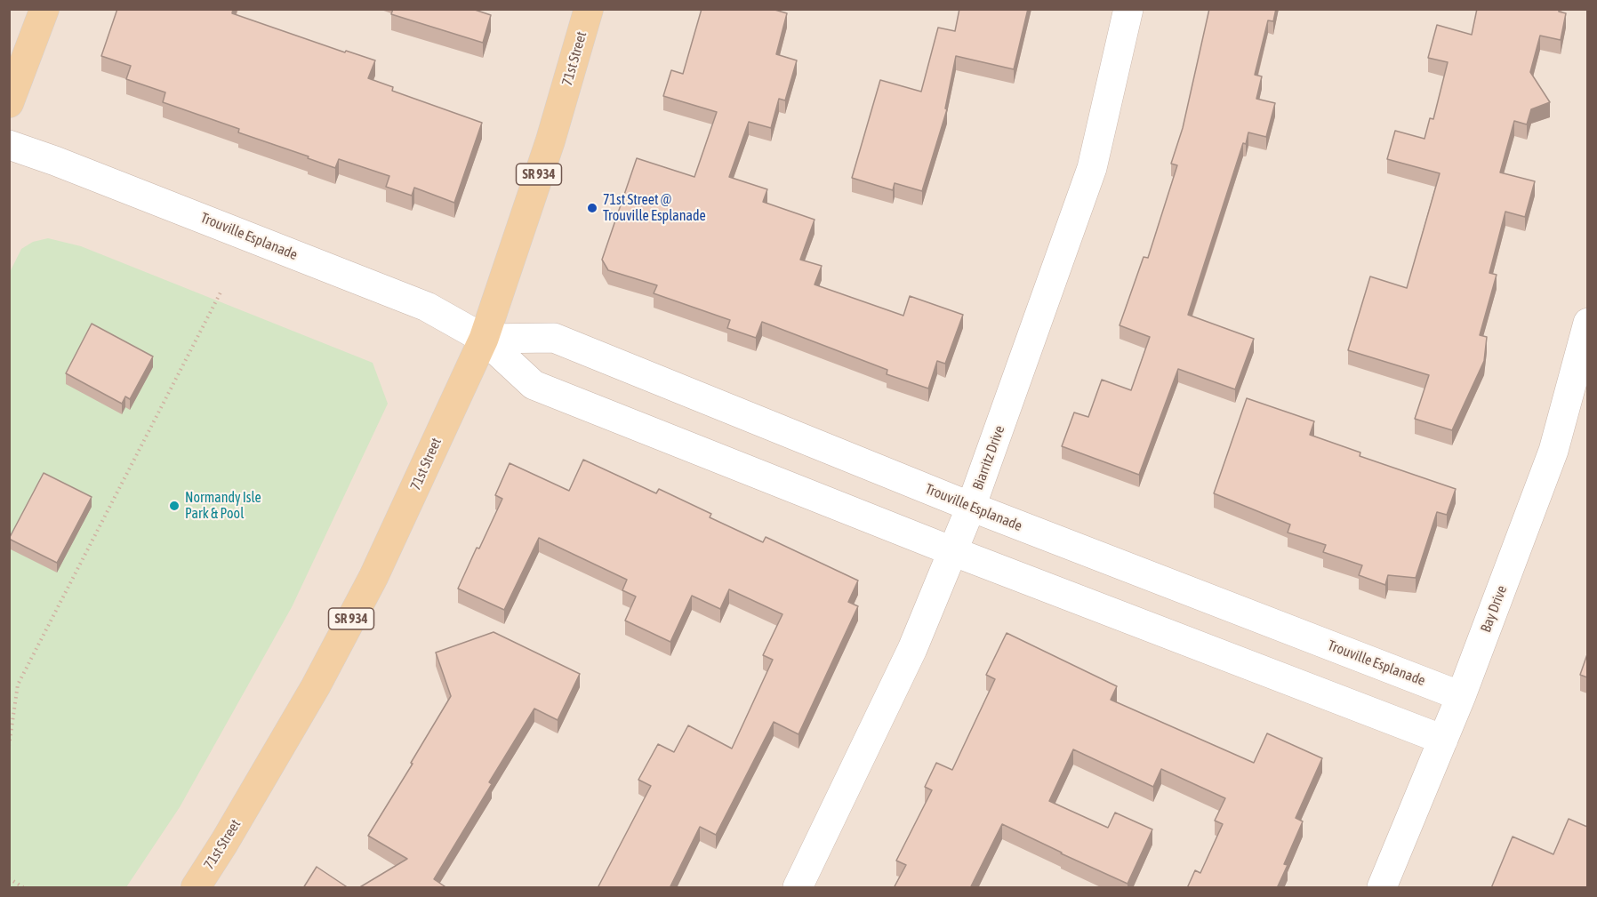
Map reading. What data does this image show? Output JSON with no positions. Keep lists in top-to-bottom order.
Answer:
{
  "streets": {
    "main road": ["71st Street", "SR 934"],
    "street": ["Trouville Esplanade", "Biarritz Drive", "Bay Drive"]
  },
  "crossings": [
    ["71st Street", "Trouville Esplanade"],
    ["Trouville Esplanade", "Biarritz Drive"],
    ["Trouville Esplanade", "Bay Drive"]
  ],
  "places": ["71st Street @ Trouville Esplanade", "Normandy Isle Park & Pool"]
}
